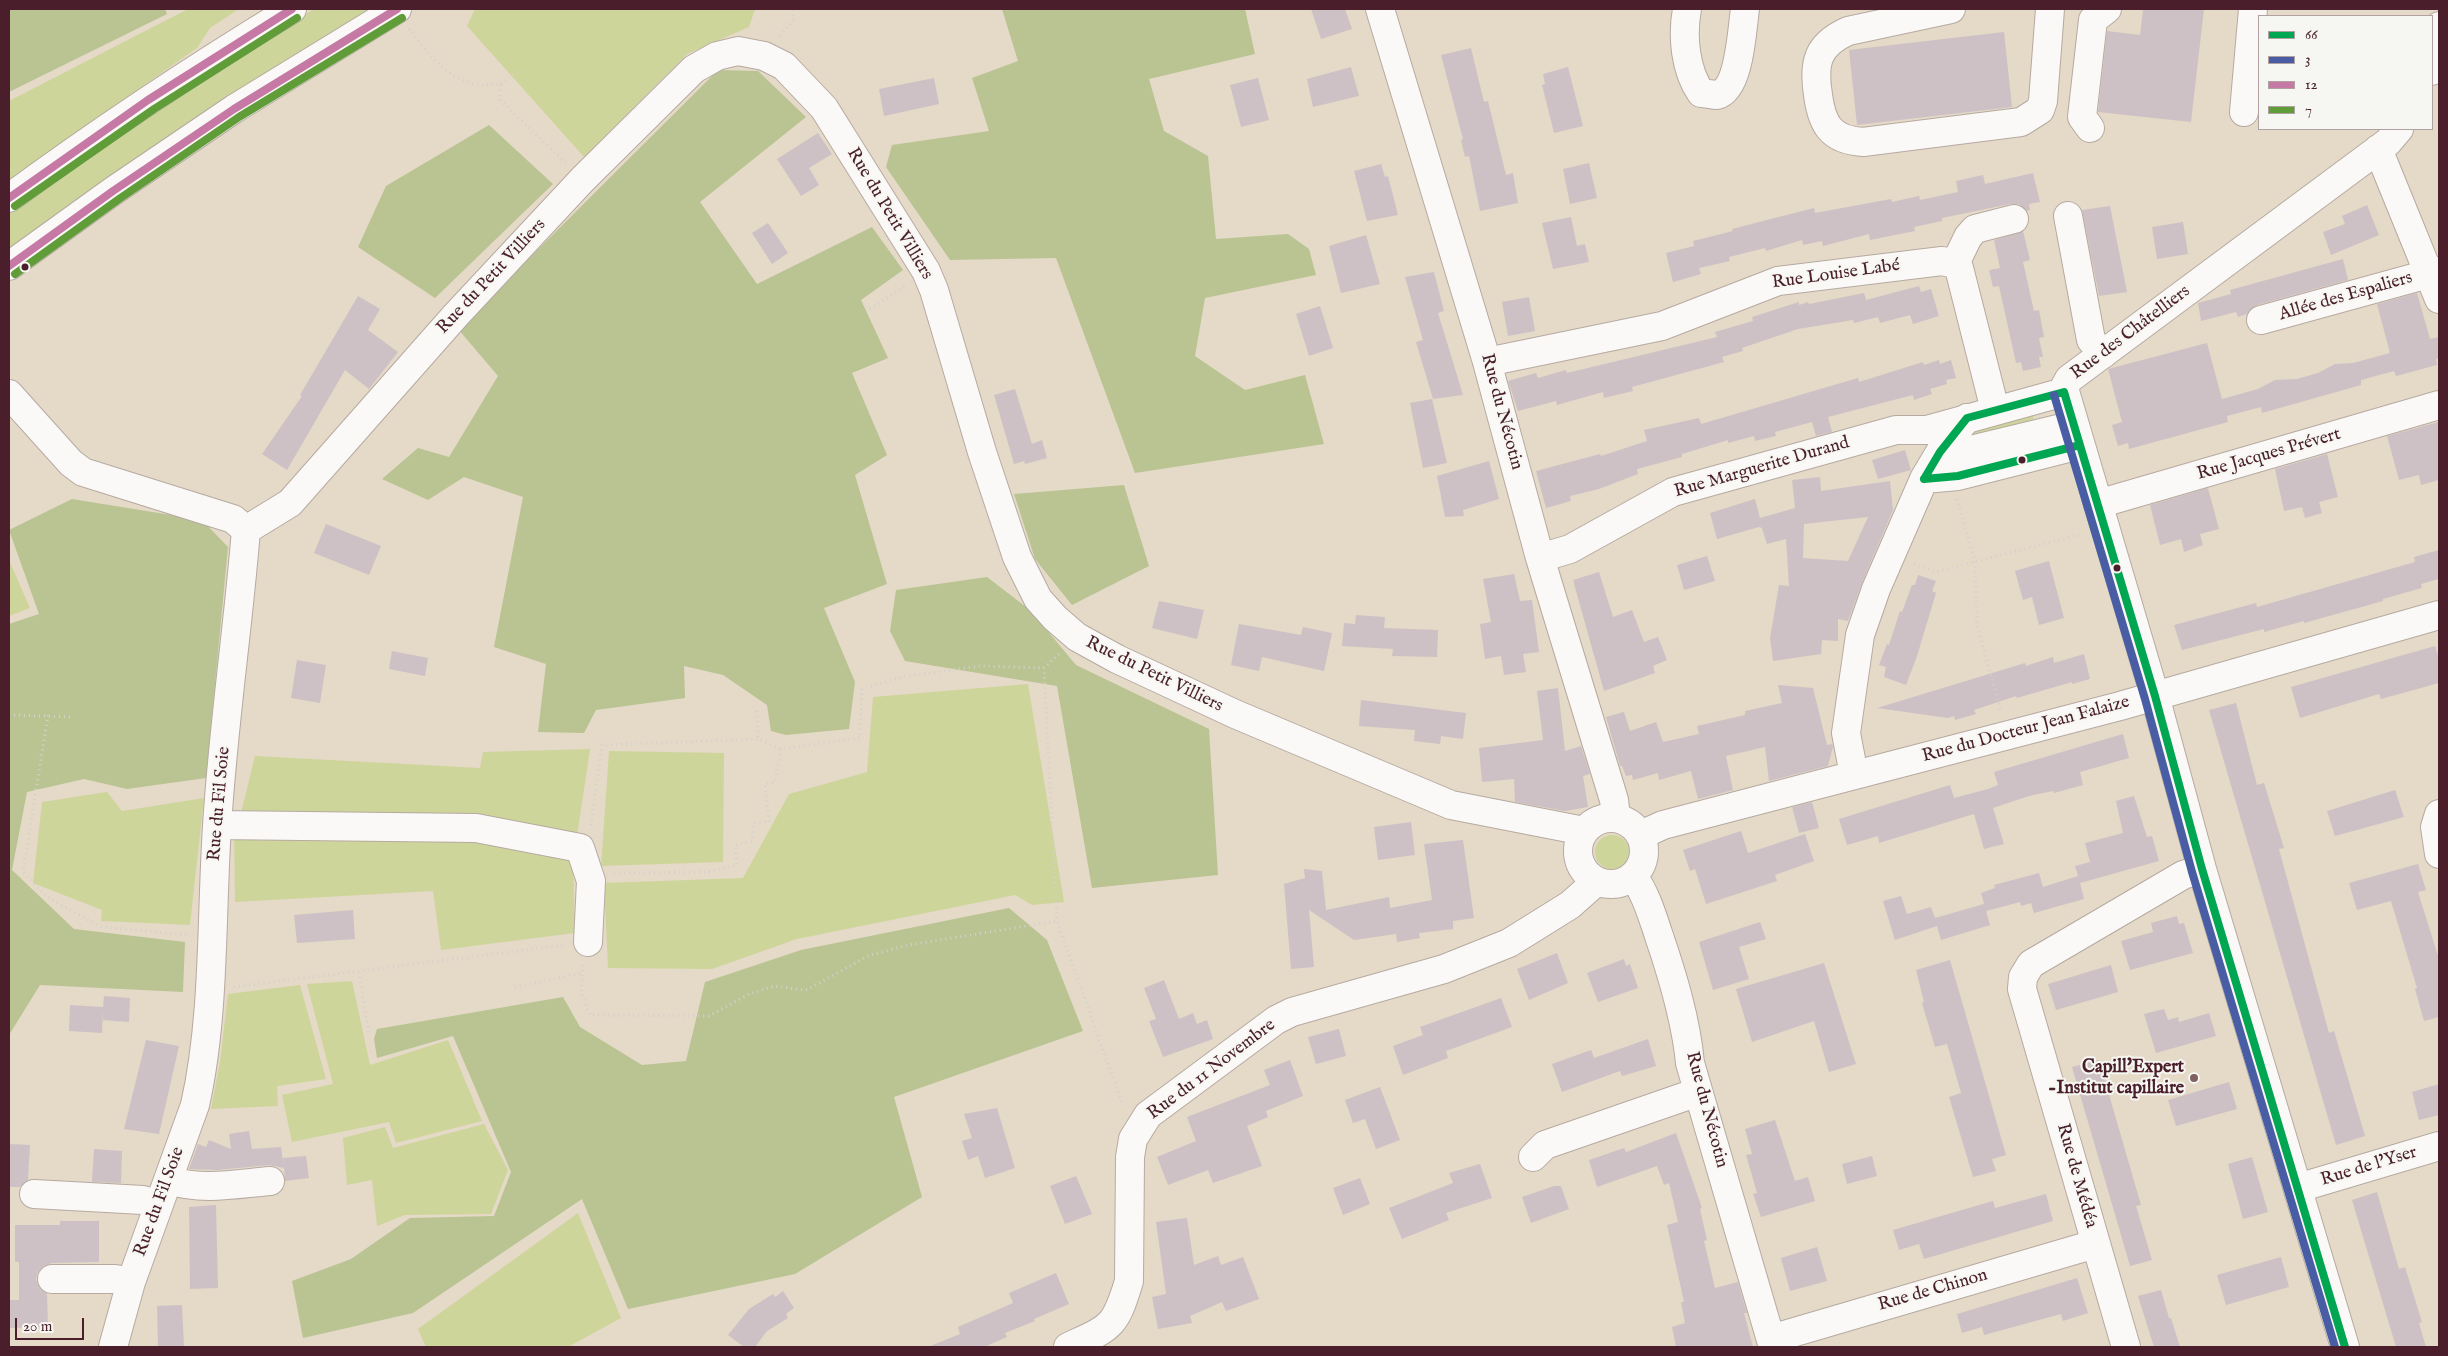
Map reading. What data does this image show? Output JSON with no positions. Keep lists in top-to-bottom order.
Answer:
{
  "streets": {
    "street": [
      "Rue du Petit Villiers",
      "Rue Louise Labé",
      "Allée des Espaliers",
      "Rue des Châtelliers",
      "Rue du Nécotin",
      "Rue Jacques Prévert",
      "Rue Marguerite Durand",
      "Rue du Docteur Jean Falaize",
      "Rue du Fil Soie",
      "Rue du 11 Novembre",
      "Rue de l'Yser",
      "Rue de Médéa",
      "Rue de Chinon"
    ]
  },
  "crossings": [
    ["Rue du Petit Villiers", "Rue du Nécotin"],
    ["Rue du Petit Villiers", "Rue du Docteur Jean Falaize"],
    ["Rue du Petit Villiers", "Rue du Fil Soie"],
    ["Rue du Petit Villiers", "Rue du 11 Novembre"],
    ["Rue Louise Labé", "Rue du Nécotin"],
    ["Rue des Châtelliers", "Rue Marguerite Durand"],
    ["Rue du Nécotin", "Rue Marguerite Durand"],
    ["Rue du Nécotin", "Rue du Docteur Jean Falaize"],
    ["Rue du Nécotin", "Rue du 11 Novembre"],
    ["Rue du Nécotin", "Rue de Chinon"],
    ["Rue du Docteur Jean Falaize", "Rue du 11 Novembre"],
    ["Rue de Médéa", "Rue de Chinon"]
  ],
  "places": ["Capill'Expert -Institut capillaire"],
  "lines": [
    "transit line 12",
    "transit line 7",
    "transit line 66",
    "transit line 3"
  ],
  "legend": [
    "66",
    "3",
    "12",
    "7"
  ],
  "scale_bar": "20 m"
}
